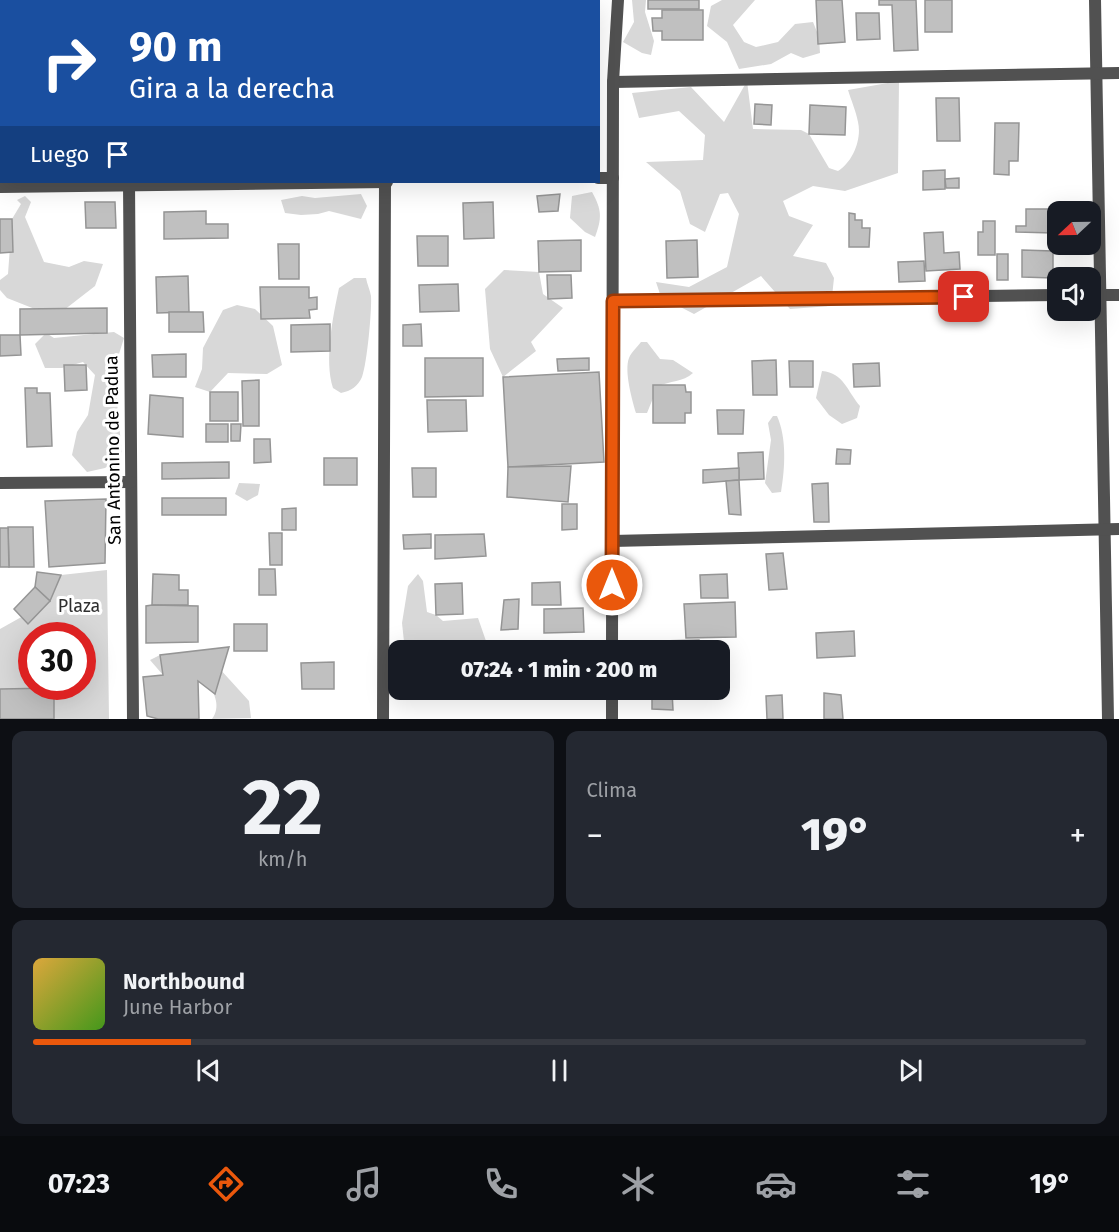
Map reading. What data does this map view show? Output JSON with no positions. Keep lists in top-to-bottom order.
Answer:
{
  "streets": {
    "street": ["San Antonino de Padua"]
  },
  "parks": ["Plaza"],
  "north": "left",
  "page": {
    "turn": ["90 m", "Gira a la derecha"],
    "then": "Luego",
    "limit": "30",
    "trip": "07:24 · 1 min · 200 m",
    "tile": [
      ["22", "km/h"],
      "Clima"
    ],
    "heat": ["−", "19°", "+"],
    "song": ["Northbound", "June Harbor"],
    "tabs": ["07:23", "19°"]
  }
}
